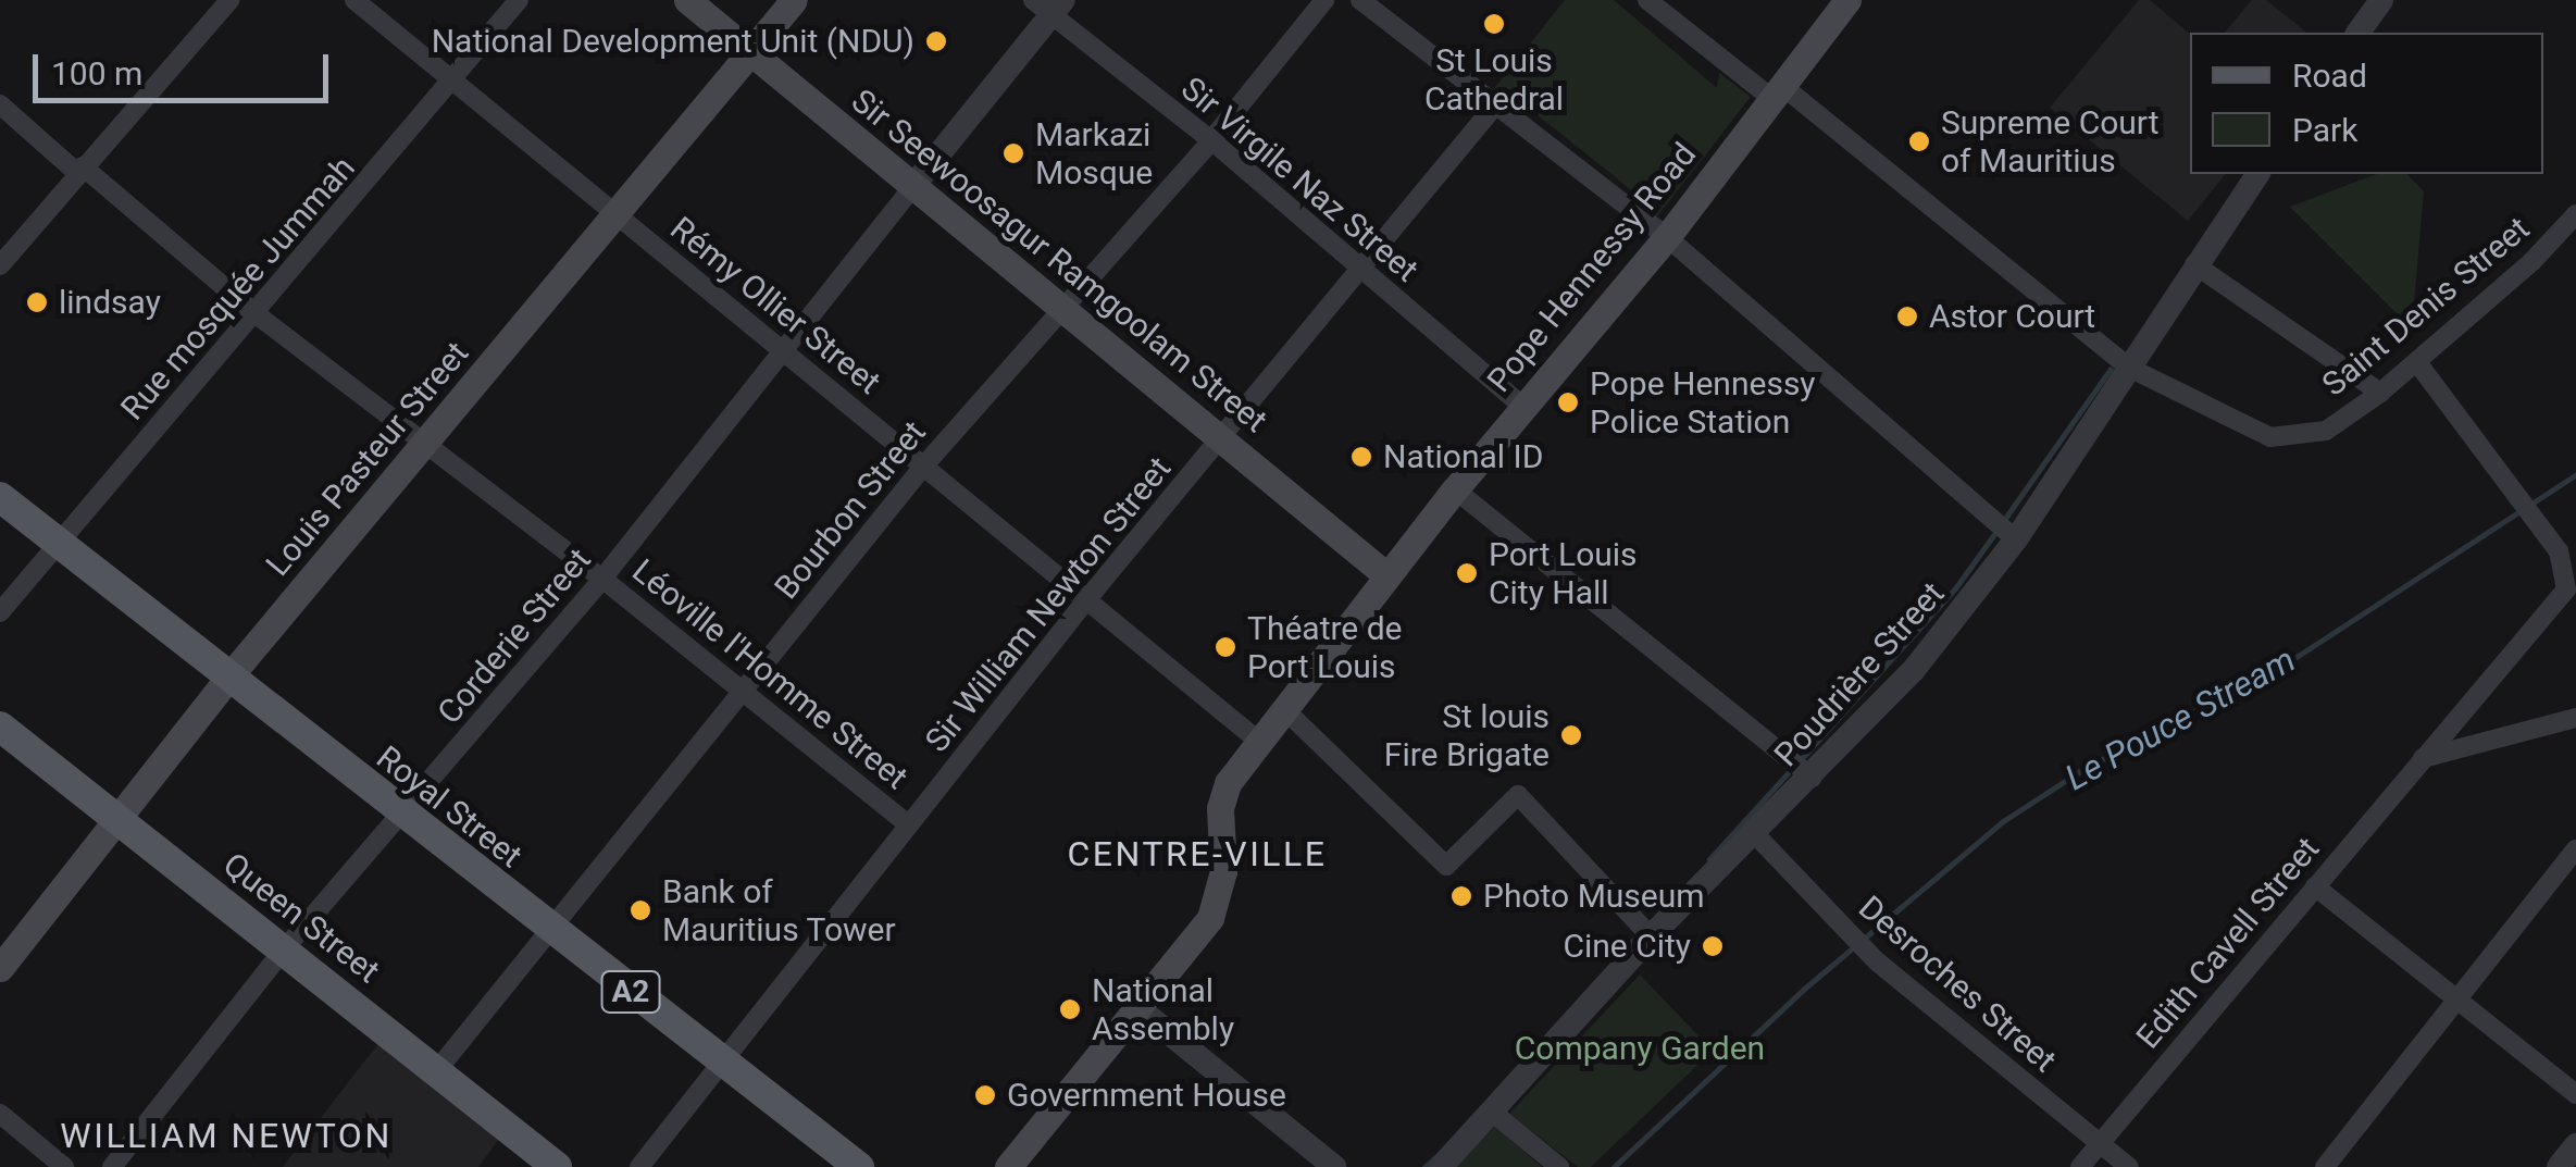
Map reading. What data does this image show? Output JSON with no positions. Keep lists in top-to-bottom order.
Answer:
{
  "streets": {
    "main road": [
      "Sir Seewoosagur Ramgoolam Street",
      "Pope Hennessy Road",
      "Louis Pasteur Street",
      "Royal Street",
      "Queen Street",
      "A2"
    ],
    "street": [
      "Sir Virgile Naz Street",
      "Rue mosquée Jummah",
      "Rémy Ollier Street",
      "Saint Denis Street",
      "Bourbon Street",
      "Sir William Newton Street",
      "Corderie Street",
      "Léoville l'Homme Street",
      "Poudrière Street",
      "Edith Cavell Street",
      "Desroches Street"
    ]
  },
  "crossings": [
    ["Sir Virgile Naz Street", "Pope Hennessy Road"],
    ["Sir Virgile Naz Street", "Bourbon Street"],
    ["Sir Virgile Naz Street", "Sir William Newton Street"],
    ["Sir Seewoosagur Ramgoolam Street", "Pope Hennessy Road"],
    ["Sir Seewoosagur Ramgoolam Street", "Louis Pasteur Street"],
    ["Sir Seewoosagur Ramgoolam Street", "Bourbon Street"],
    ["Sir Seewoosagur Ramgoolam Street", "Sir William Newton Street"],
    ["Sir Seewoosagur Ramgoolam Street", "Corderie Street"],
    ["Pope Hennessy Road", "Rémy Ollier Street"],
    ["Pope Hennessy Road", "Saint Denis Street"],
    ["Rue mosquée Jummah", "Rémy Ollier Street"],
    ["Rue mosquée Jummah", "Léoville l'Homme Street"],
    ["Rue mosquée Jummah", "Royal Street"],
    ["Rémy Ollier Street", "Louis Pasteur Street"],
    ["Rémy Ollier Street", "Bourbon Street"],
    ["Rémy Ollier Street", "Sir William Newton Street"],
    ["Rémy Ollier Street", "Corderie Street"],
    ["Saint Denis Street", "Poudrière Street"],
    ["Saint Denis Street", "Edith Cavell Street"],
    ["Louis Pasteur Street", "Léoville l'Homme Street"],
    ["Louis Pasteur Street", "Royal Street"],
    ["Louis Pasteur Street", "Queen Street"],
    ["Bourbon Street", "Léoville l'Homme Street"],
    ["Bourbon Street", "Royal Street"],
    ["Bourbon Street", "Queen Street"],
    ["Sir William Newton Street", "Léoville l'Homme Street"],
    ["Sir William Newton Street", "Royal Street"],
    ["Corderie Street", "Léoville l'Homme Street"],
    ["Corderie Street", "Royal Street"],
    ["Corderie Street", "Queen Street"],
    ["Poudrière Street", "Desroches Street"],
    ["Edith Cavell Street", "Desroches Street"]
  ],
  "districts": ["CENTRE-VILLE", "WILLIAM NEWTON"],
  "water": ["Le Pouce Stream"],
  "parks": ["Company Garden"],
  "places": [
    "St Louis Cathedral",
    "National Development Unit (NDU)",
    "Supreme Court of Mauritius",
    "Markazi Mosque",
    "lindsay",
    "Astor Court",
    "Pope Hennessy Police Station",
    "National ID",
    "Port Louis City Hall",
    "Théatre de Port Louis",
    "St louis Fire Brigate",
    "Photo Museum",
    "Bank of Mauritius Tower",
    "Cine City",
    "National Assembly",
    "Government House"
  ],
  "legend": ["Road", "Park"],
  "scale_bar": "100 m"
}
